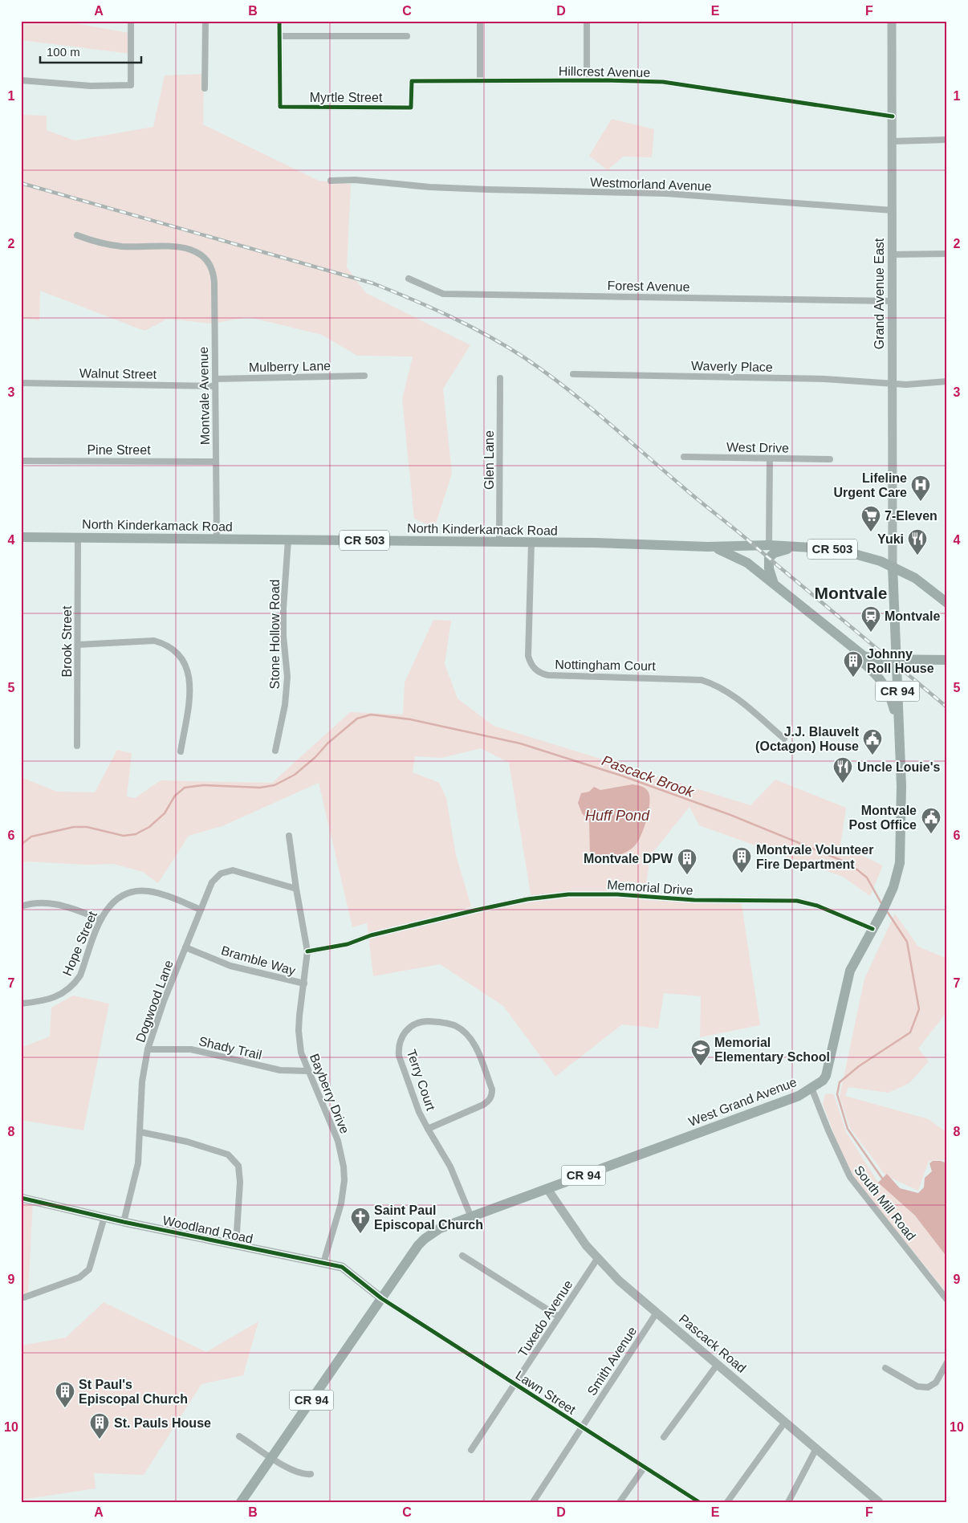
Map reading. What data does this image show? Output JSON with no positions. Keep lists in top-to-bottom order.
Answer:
{
  "streets": {
    "main road": [
      "North Kinderkamack Road",
      "CR 503",
      "CR 94",
      "West Grand Avenue"
    ],
    "street": [
      "Hillcrest Avenue",
      "Myrtle Street",
      "Westmorland Avenue",
      "Forest Avenue",
      "Grand Avenue East",
      "Mulberry Lane",
      "Waverly Place",
      "Walnut Street",
      "Montvale Avenue",
      "West Drive",
      "Pine Street",
      "Glen Lane",
      "Stone Hollow Road",
      "Brook Street",
      "Nottingham Court",
      "Memorial Drive",
      "Hope Street",
      "Bramble Way",
      "Dogwood Lane",
      "Shady Trail",
      "Terry Court",
      "Bayberry Drive",
      "South Mill Road",
      "Woodland Road",
      "Tuxedo Avenue",
      "Pascack Road",
      "Smith Avenue",
      "Lawn Street"
    ]
  },
  "crossings": [
    ["Hillcrest Avenue", "Myrtle Street"],
    ["Hillcrest Avenue", "Grand Avenue East"],
    ["Westmorland Avenue", "Grand Avenue East"],
    ["Forest Avenue", "Grand Avenue East"],
    ["Grand Avenue East", "Waverly Place"],
    ["Grand Avenue East", "North Kinderkamack Road"],
    ["Grand Avenue East", "CR 503"],
    ["Grand Avenue East", "West Grand Avenue"],
    ["Mulberry Lane", "Montvale Avenue"],
    ["Walnut Street", "Montvale Avenue"],
    ["Montvale Avenue", "Pine Street"],
    ["Montvale Avenue", "North Kinderkamack Road"],
    ["Glen Lane", "North Kinderkamack Road"],
    ["North Kinderkamack Road", "CR 503"],
    ["North Kinderkamack Road", "Stone Hollow Road"],
    ["North Kinderkamack Road", "Brook Street"],
    ["North Kinderkamack Road", "Nottingham Court"],
    ["North Kinderkamack Road", "West Grand Avenue"],
    ["CR 503", "West Grand Avenue"],
    ["CR 94", "West Grand Avenue"],
    ["CR 94", "Woodland Road"],
    ["CR 94", "Lawn Street"],
    ["Memorial Drive", "Bayberry Drive"],
    ["Memorial Drive", "West Grand Avenue"],
    ["Hope Street", "Dogwood Lane"],
    ["Bramble Way", "Dogwood Lane"],
    ["Bramble Way", "Bayberry Drive"],
    ["Dogwood Lane", "Shady Trail"],
    ["Dogwood Lane", "Bayberry Drive"],
    ["Dogwood Lane", "Woodland Road"],
    ["Shady Trail", "Bayberry Drive"],
    ["Terry Court", "West Grand Avenue"],
    ["Bayberry Drive", "Woodland Road"],
    ["West Grand Avenue", "South Mill Road"],
    ["West Grand Avenue", "Woodland Road"],
    ["West Grand Avenue", "Pascack Road"],
    ["West Grand Avenue", "Lawn Street"],
    ["Woodland Road", "Lawn Street"],
    ["Tuxedo Avenue", "Pascack Road"],
    ["Tuxedo Avenue", "Lawn Street"],
    ["Pascack Road", "Smith Avenue"],
    ["Smith Avenue", "Lawn Street"]
  ],
  "districts": ["Montvale"],
  "water": ["Pascack Brook", "Huff Pond"],
  "places": {
    "hospital": ["Lifeline Urgent Care"],
    "supermarket": ["7-Eleven"],
    "restaurant": ["Yuki", "Uncle Louie's"],
    "station": ["Montvale"],
    "building": [
      "Johnny Roll House",
      "Montvale Volunteer Fire Department",
      "Montvale DPW",
      "St Paul's Episcopal Church",
      "St. Pauls House"
    ],
    "public building": ["J.J. Blauvelt (Octagon) House", "Montvale Post Office"],
    "school or university": ["Memorial Elementary School"],
    "church": ["Saint Paul Episcopal Church"]
  },
  "scale_bar": "100 m",
  "grid": {
    "columns": [
      "A",
      "B",
      "C",
      "D",
      "E",
      "F"
    ],
    "rows": [
      "1",
      "2",
      "3",
      "4",
      "5",
      "6",
      "7",
      "8",
      "9",
      "10"
    ]
  }
}
